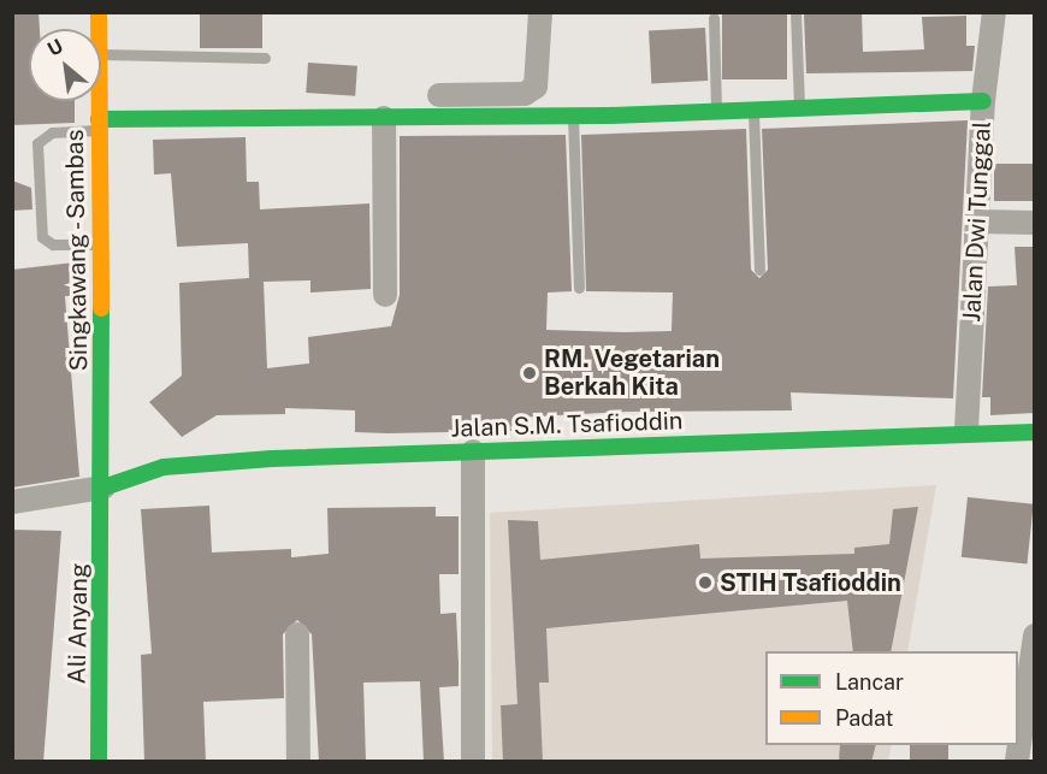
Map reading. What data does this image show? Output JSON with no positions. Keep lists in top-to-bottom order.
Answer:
{
  "streets": {
    "street": [
      "Jalan Dwi Tunggal",
      "Singkawang - Sambas",
      "Jalan S.M. Tsafioddin",
      "Ali Anyang"
    ]
  },
  "crossings": [
    ["Jalan Dwi Tunggal", "Jalan S.M. Tsafioddin"],
    ["Singkawang - Sambas", "Jalan S.M. Tsafioddin"],
    ["Singkawang - Sambas", "Ali Anyang"],
    ["Jalan S.M. Tsafioddin", "Ali Anyang"]
  ],
  "places": ["RM. Vegetarian Berkah Kita", "STIH Tsafioddin"],
  "legend": ["Lancar", "Padat"],
  "north": "top left"
}
